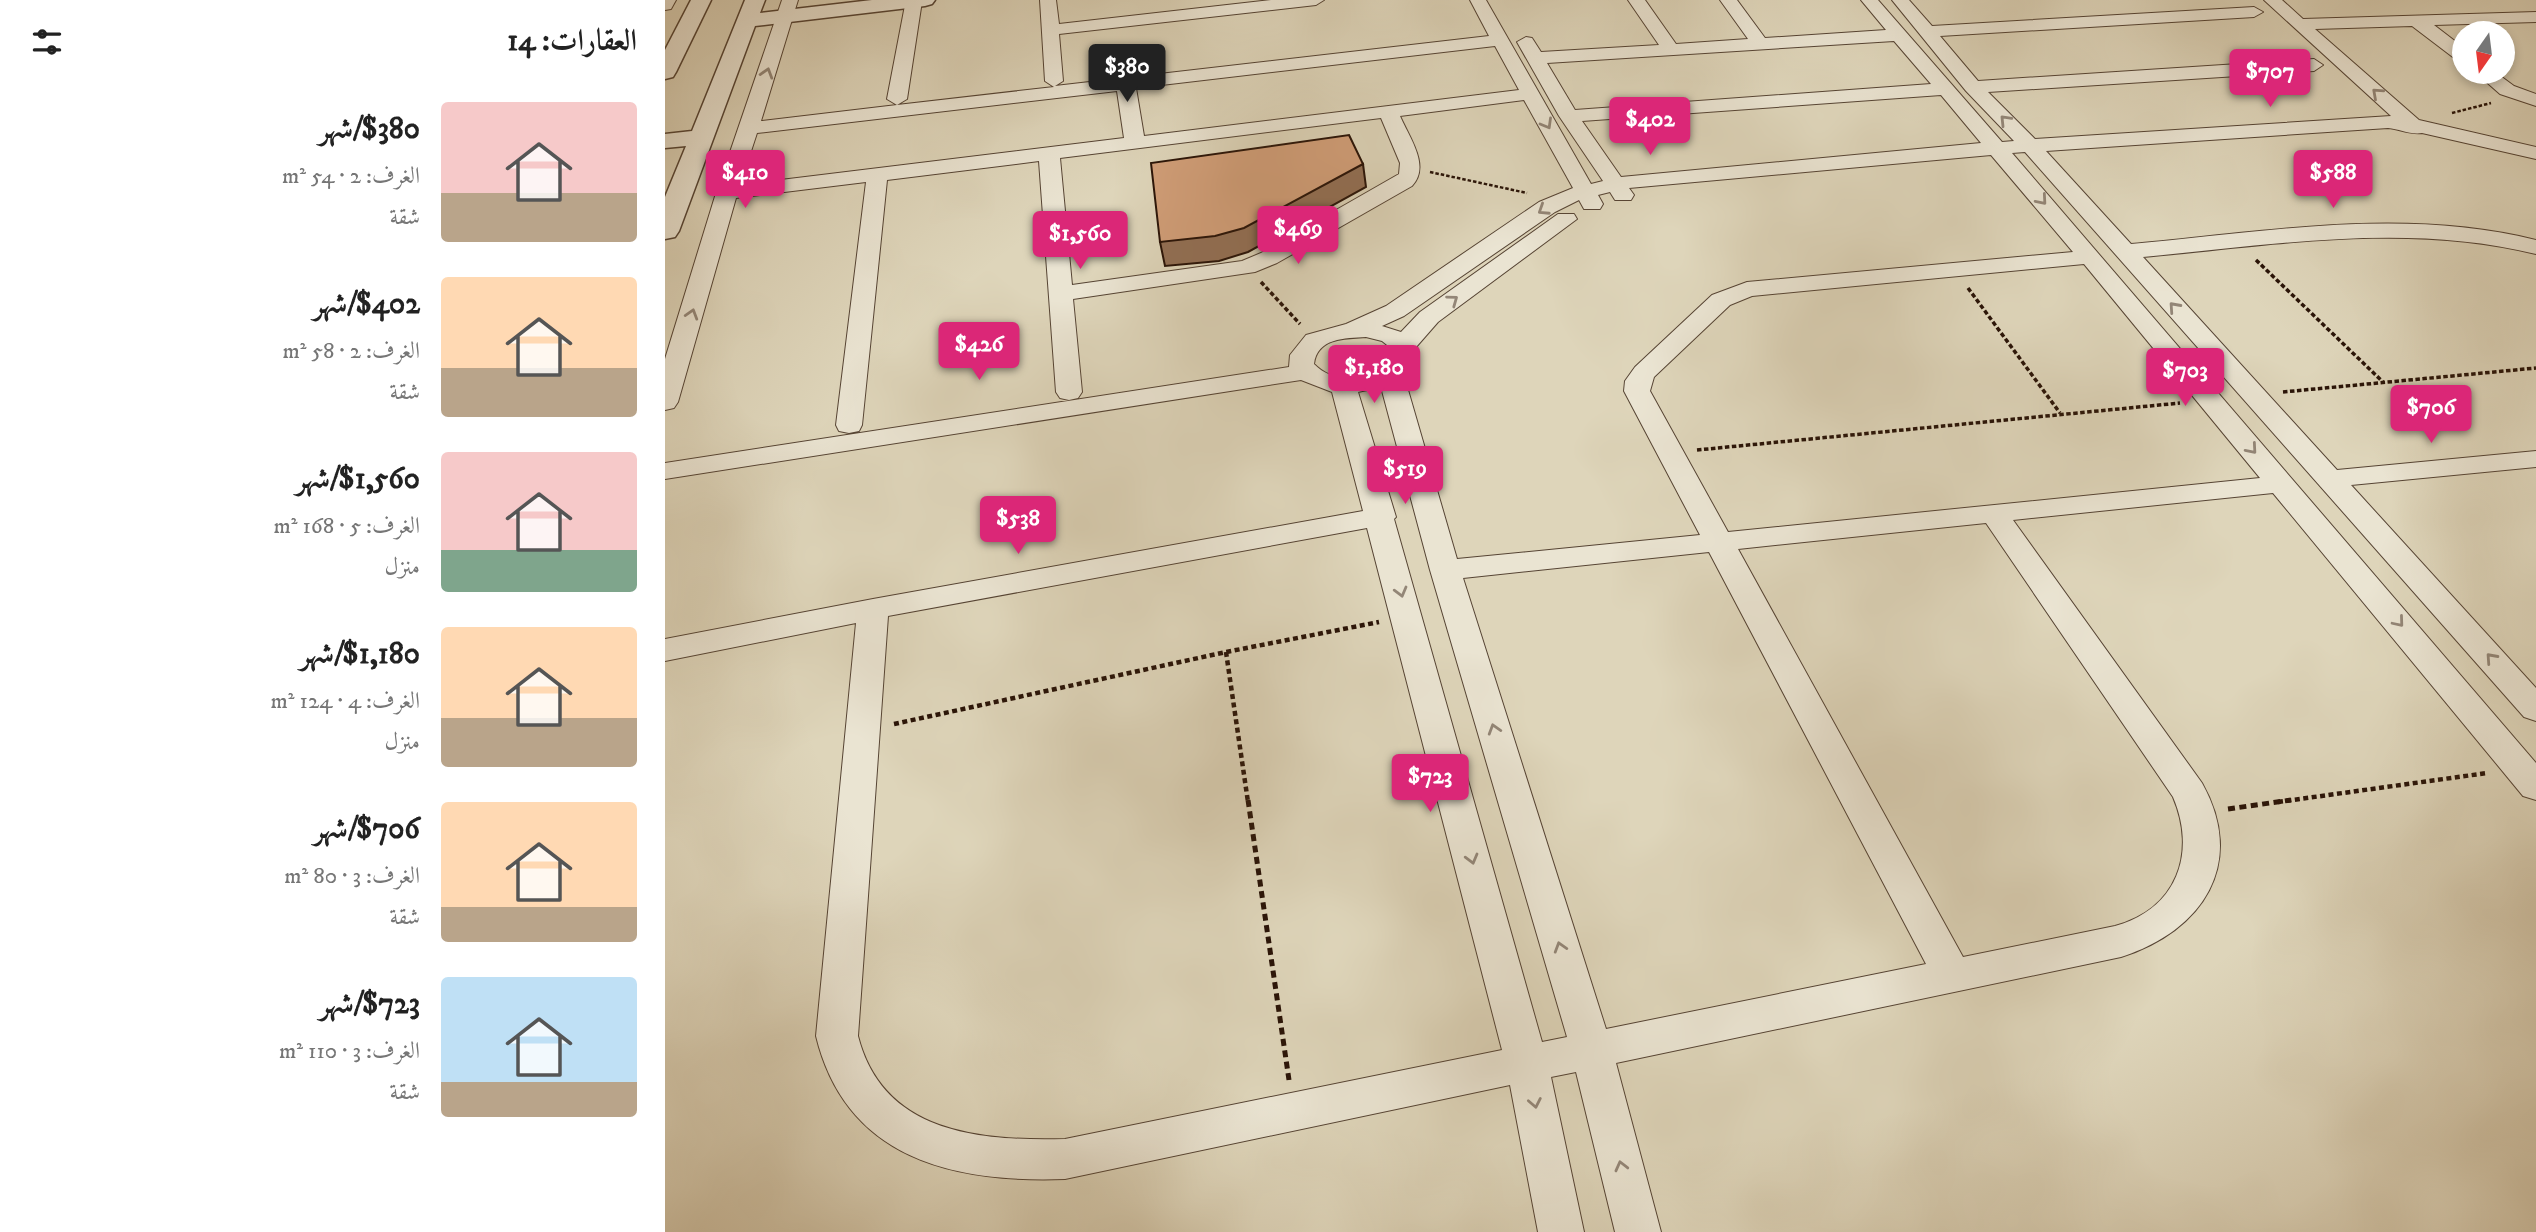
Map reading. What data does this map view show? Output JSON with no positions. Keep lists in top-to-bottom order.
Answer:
{
  "north": "bottom",
  "page": {
    "heading": "العقارات: 14",
    "price": [
      "$380",
      "$707",
      "$402",
      "$410",
      "$588",
      "$469",
      "$1,560",
      "$426",
      "$1,180",
      "$703",
      "$706",
      "$519",
      "$538",
      "$723"
    ],
    "list": [
      {
        "name": "$380/شهر",
        "note": "الغرف: 2 · 54 m² · شقة"
      },
      {
        "name": "$402/شهر",
        "note": "الغرف: 2 · 58 m² · شقة"
      },
      {
        "name": "$1,560/شهر",
        "note": "الغرف: 5 · 168 m² · منزل"
      },
      {
        "name": "$1,180/شهر",
        "note": "الغرف: 4 · 124 m² · منزل"
      },
      {
        "name": "$706/شهر",
        "note": "الغرف: 3 · 80 m² · شقة"
      },
      {
        "name": "$723/شهر",
        "note": "الغرف: 3 · 110 m² · شقة"
      }
    ]
  }
}
